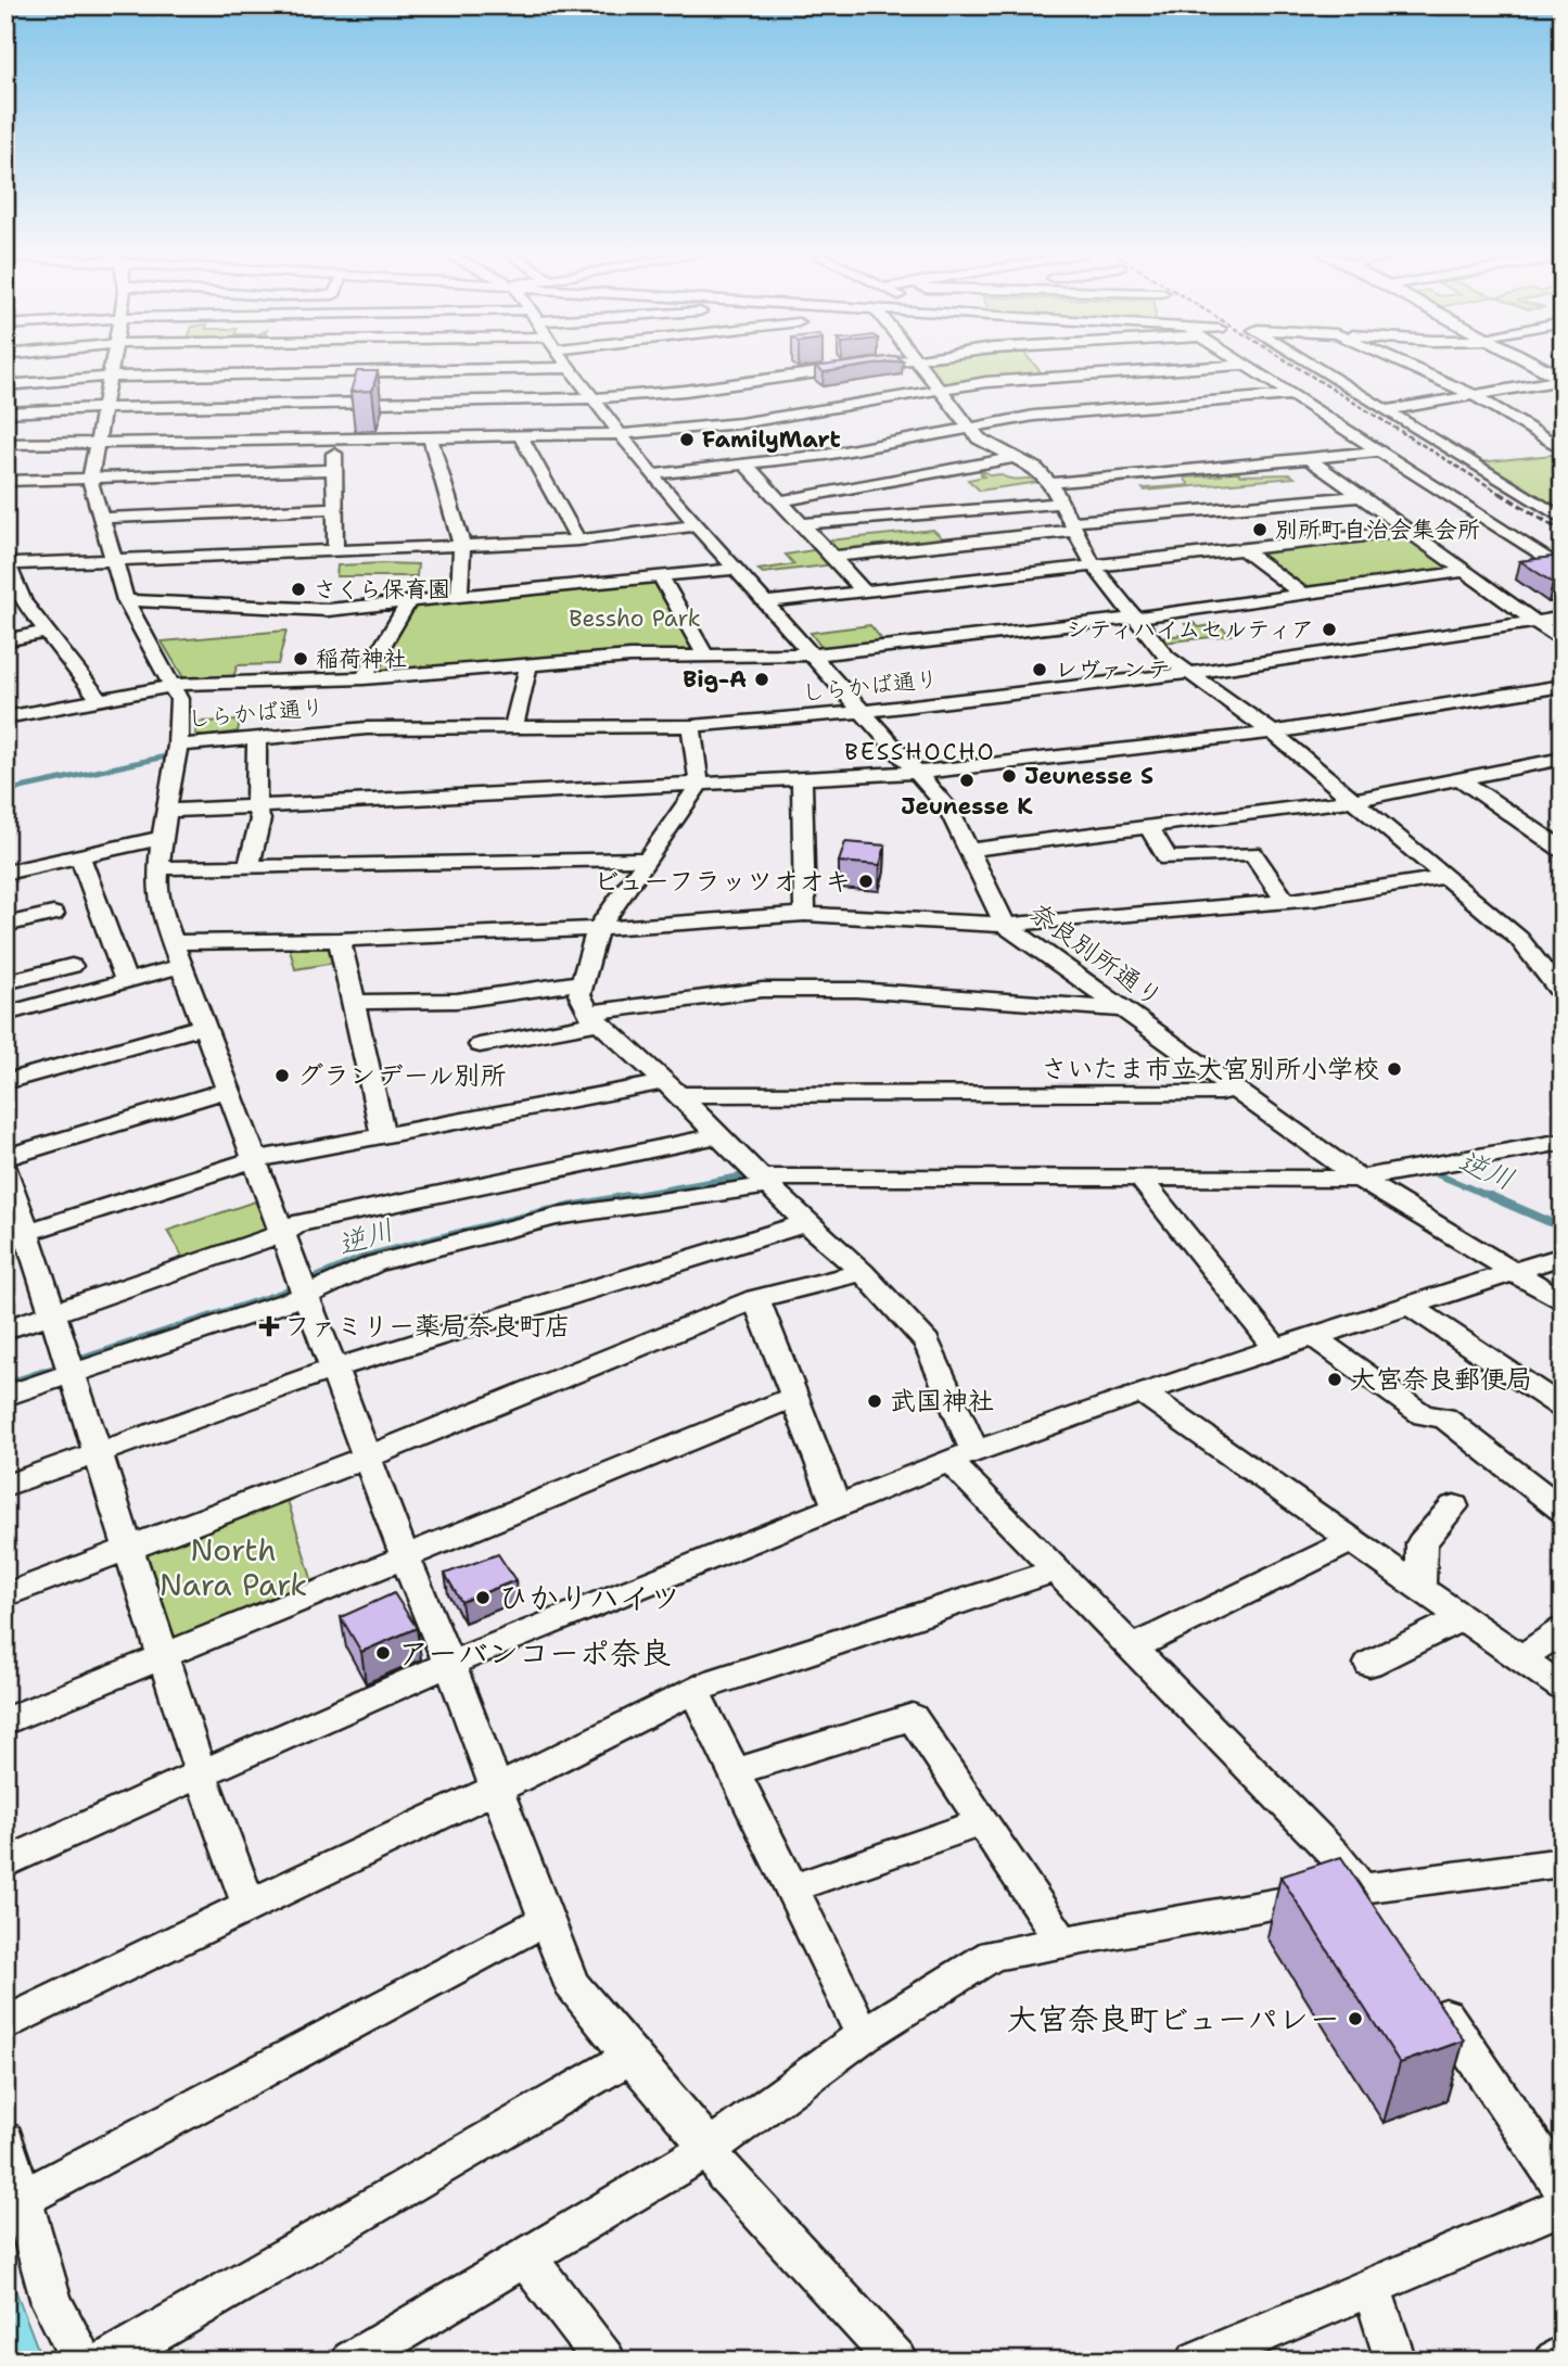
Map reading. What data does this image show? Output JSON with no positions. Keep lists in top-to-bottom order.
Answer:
{
  "streets": {
    "street": ["しらかば通り", "奈良別所通り"]
  },
  "crossings": [
    ["しらかば通り", "奈良別所通り"]
  ],
  "districts": ["BESSHOCHO"],
  "water": ["逆川"],
  "parks": ["Bessho Park", "North Nara Park"],
  "places": {
    "other": [
      "FamilyMart",
      "別所町自治会集会所",
      "さくら保育園",
      "シティハイムセルティア",
      "稲荷神社",
      "レヴァンテ",
      "Big-A",
      "Jeunesse S",
      "Jeunesse K",
      "ビューフラッツオオキ",
      "さいたま市立大宮別所小学校",
      "グランデール別所",
      "大宮奈良郵便局",
      "武国神社",
      "ひかりハイツ",
      "アーバンコーポ奈良",
      "大宮奈良町ビューパレー"
    ],
    "health": ["ファミリー薬局奈良町店"]
  }
}
